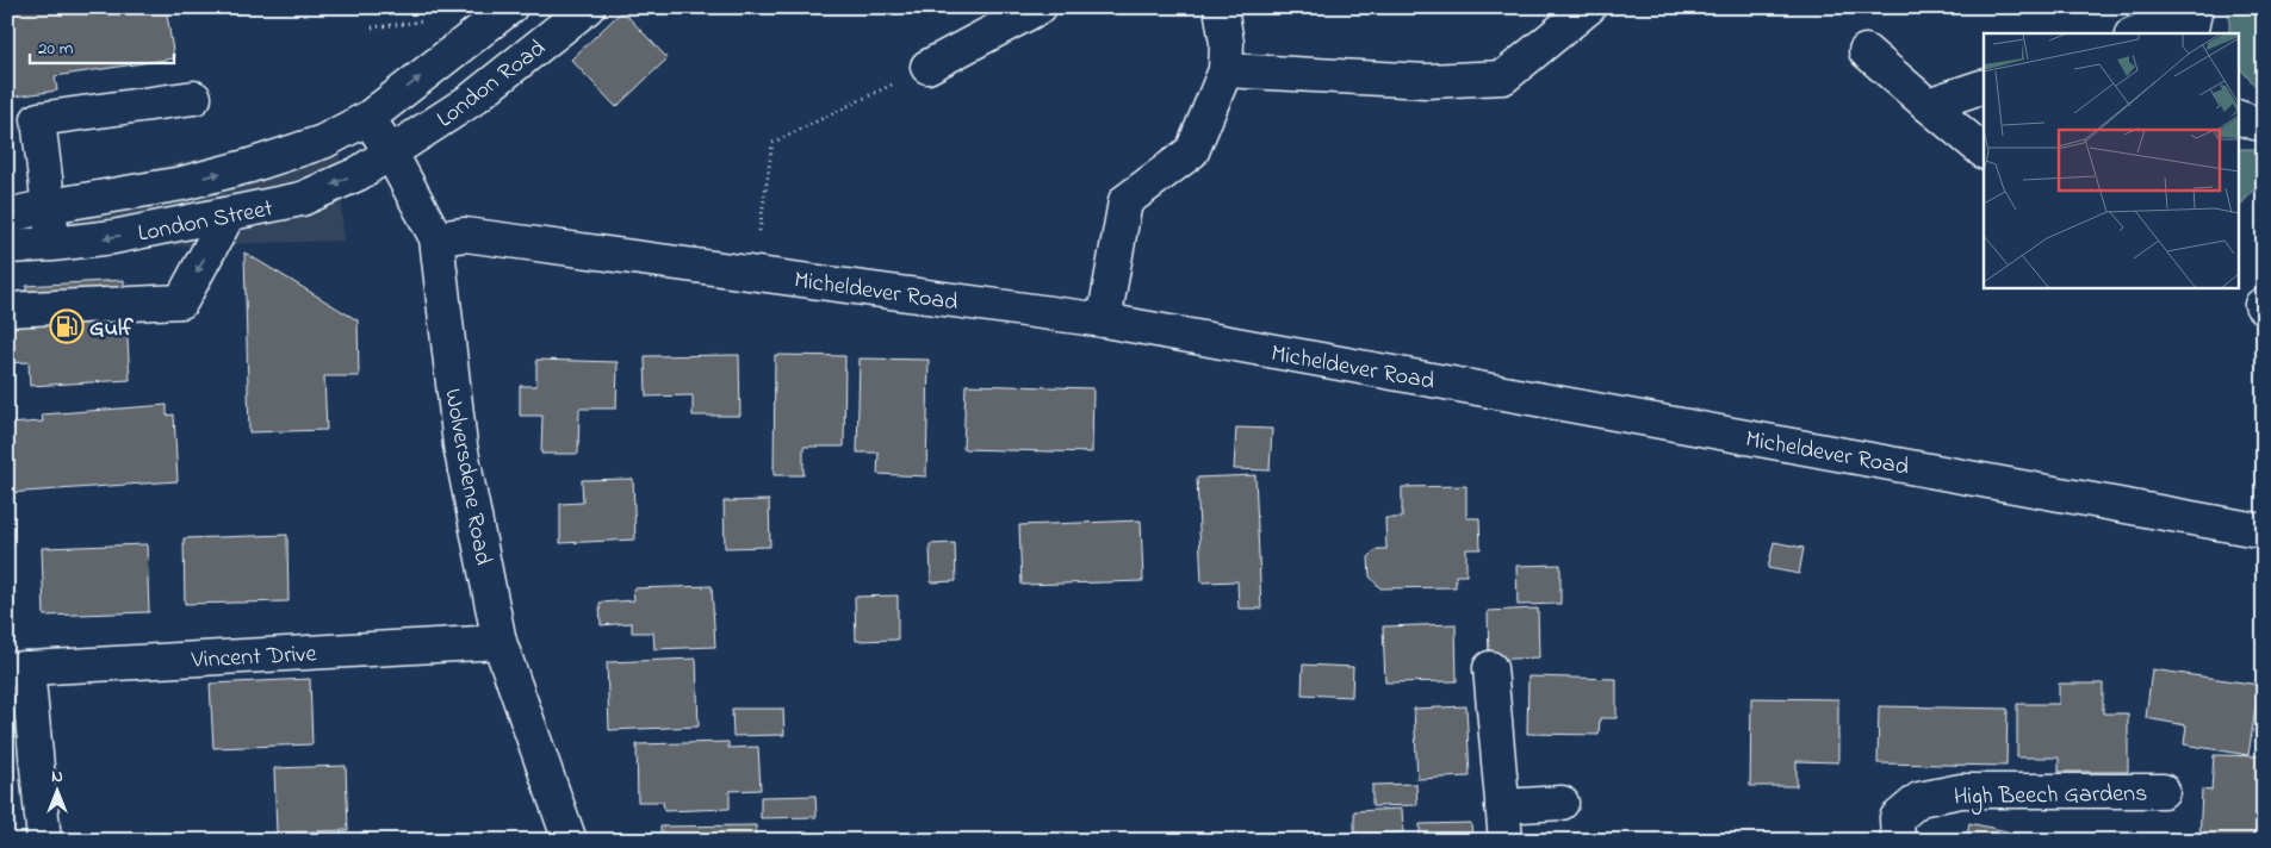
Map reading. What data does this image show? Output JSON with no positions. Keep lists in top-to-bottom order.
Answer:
{
  "streets": {
    "street": [
      "London Road",
      "London Street",
      "Micheldever Road",
      "Wolversdene Road",
      "Vincent Drive",
      "High Beech Gardens"
    ]
  },
  "crossings": [
    ["London Road", "London Street"],
    ["London Road", "Wolversdene Road"],
    ["London Street", "Wolversdene Road"],
    ["Micheldever Road", "Wolversdene Road"],
    ["Wolversdene Road", "Vincent Drive"]
  ],
  "places": {
    "fuel station": ["Gulf"]
  },
  "scale_bar": "20 m",
  "north": "top"
}
